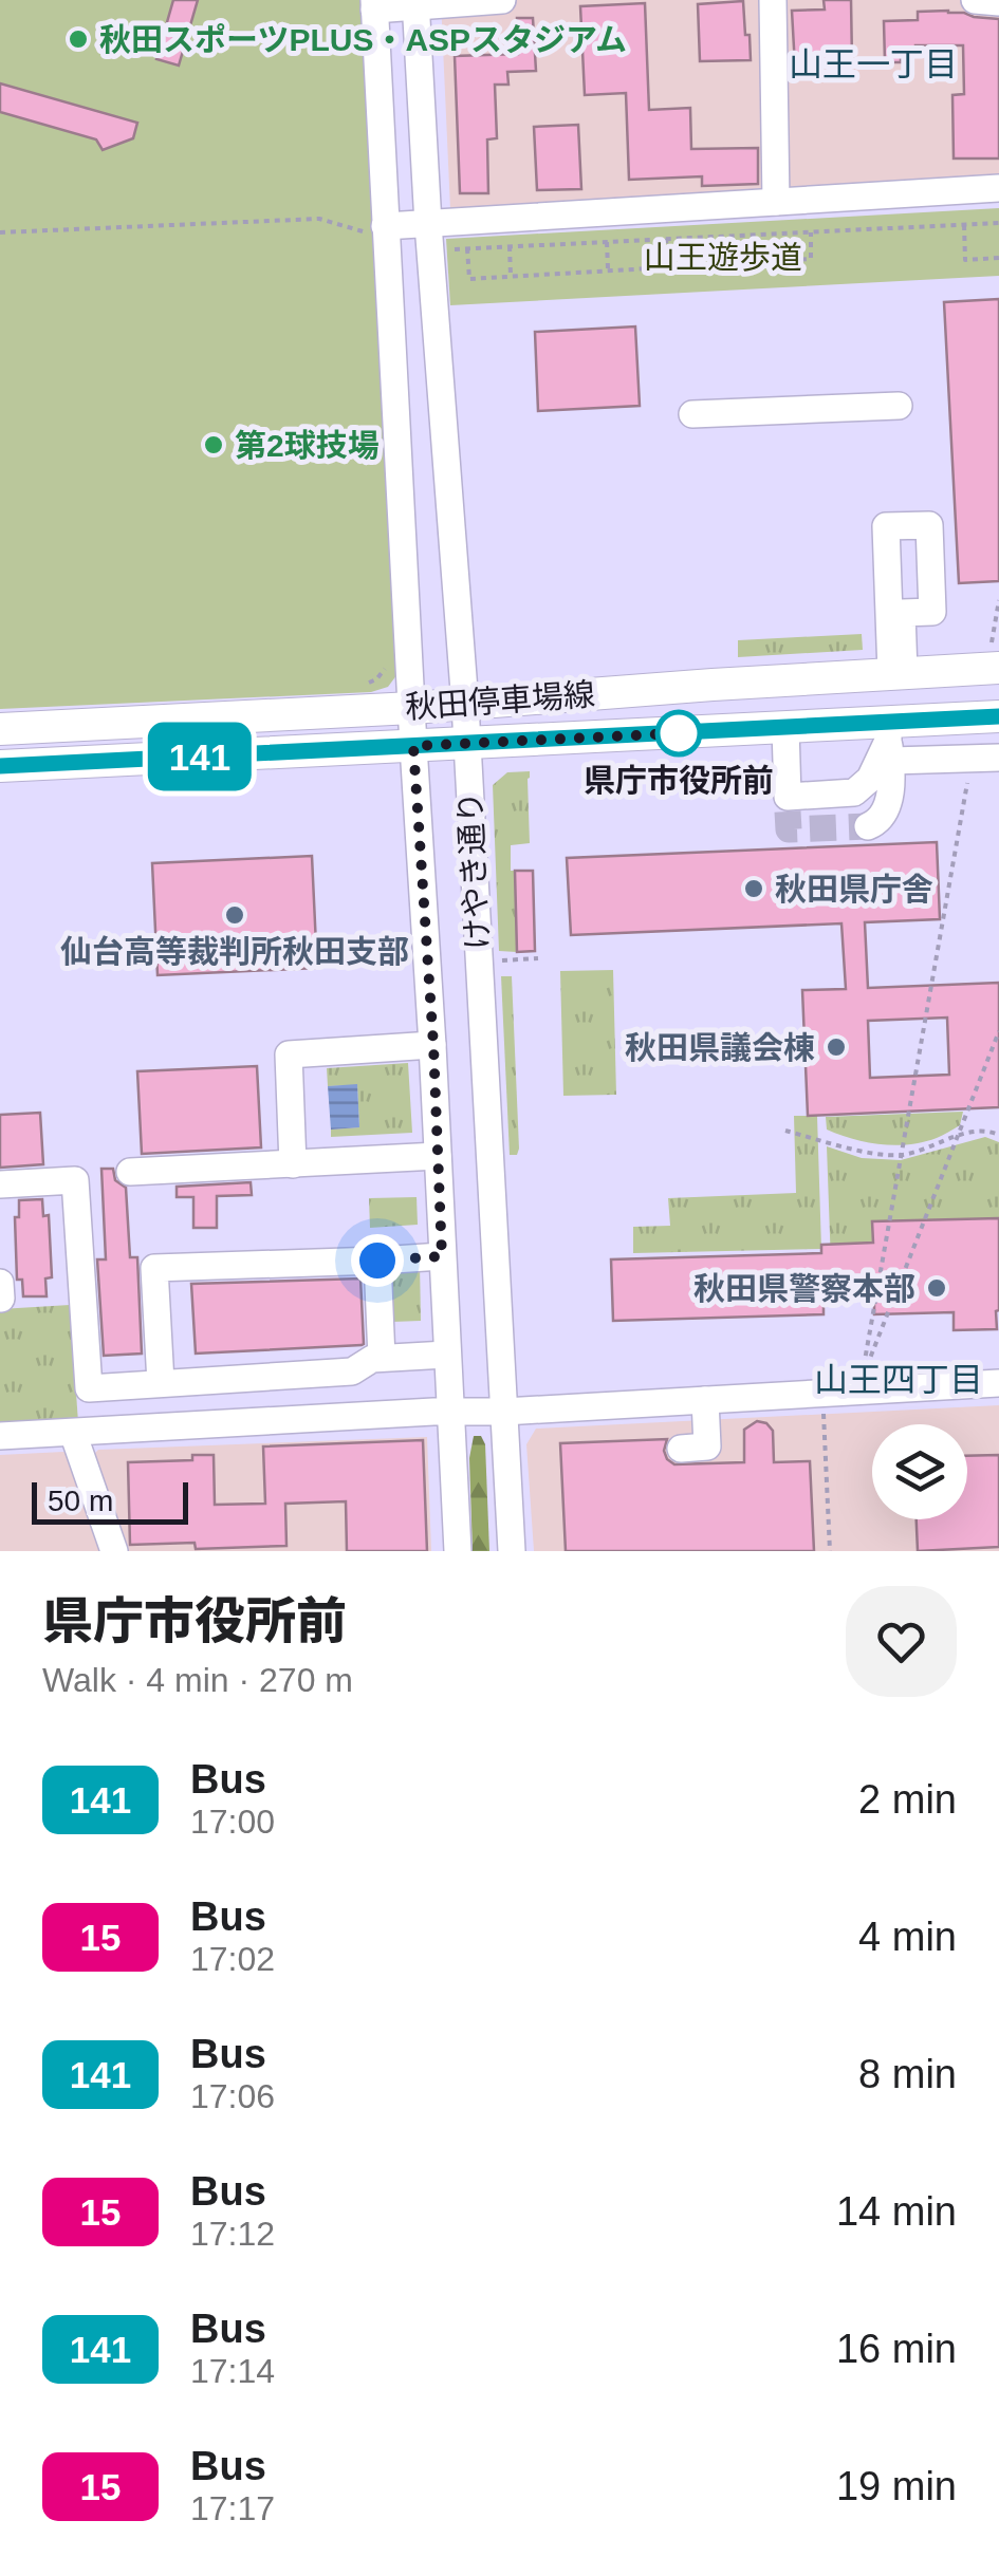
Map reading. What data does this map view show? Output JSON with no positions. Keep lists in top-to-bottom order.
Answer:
{
  "streets": {
    "main road": ["秋田停車場線"],
    "street": ["けやき通り"]
  },
  "crossings": [
    ["秋田停車場線", "けやき通り"]
  ],
  "districts": ["山王一丁目", "山王四丁目"],
  "parks": ["山王遊歩道"],
  "places": [
    "秋田スポーツPLUS・ASPスタジアム",
    "第2球技場",
    "県庁市役所前",
    "秋田県庁舎",
    "仙台高等裁判所秋田支部",
    "秋田県議会棟",
    "秋田県警察本部"
  ],
  "lines": ["bus line 141"],
  "scale_bar": "50 m",
  "page": {
    "on_map": "141",
    "scale": "50 m",
    "heading": ["県庁市役所前", "Walk · 4 min · 270 m"],
    "list": [
      {
        "mark": "141",
        "name": "Bus",
        "note": "17:00",
        "value": "2 min"
      },
      {
        "mark": "15",
        "name": "Bus",
        "note": "17:02",
        "value": "4 min"
      },
      {
        "mark": "141",
        "name": "Bus",
        "note": "17:06",
        "value": "8 min"
      },
      {
        "mark": "15",
        "name": "Bus",
        "note": "17:12",
        "value": "14 min"
      },
      {
        "mark": "141",
        "name": "Bus",
        "note": "17:14",
        "value": "16 min"
      },
      {
        "mark": "15",
        "name": "Bus",
        "note": "17:17",
        "value": "19 min"
      }
    ]
  }
}
